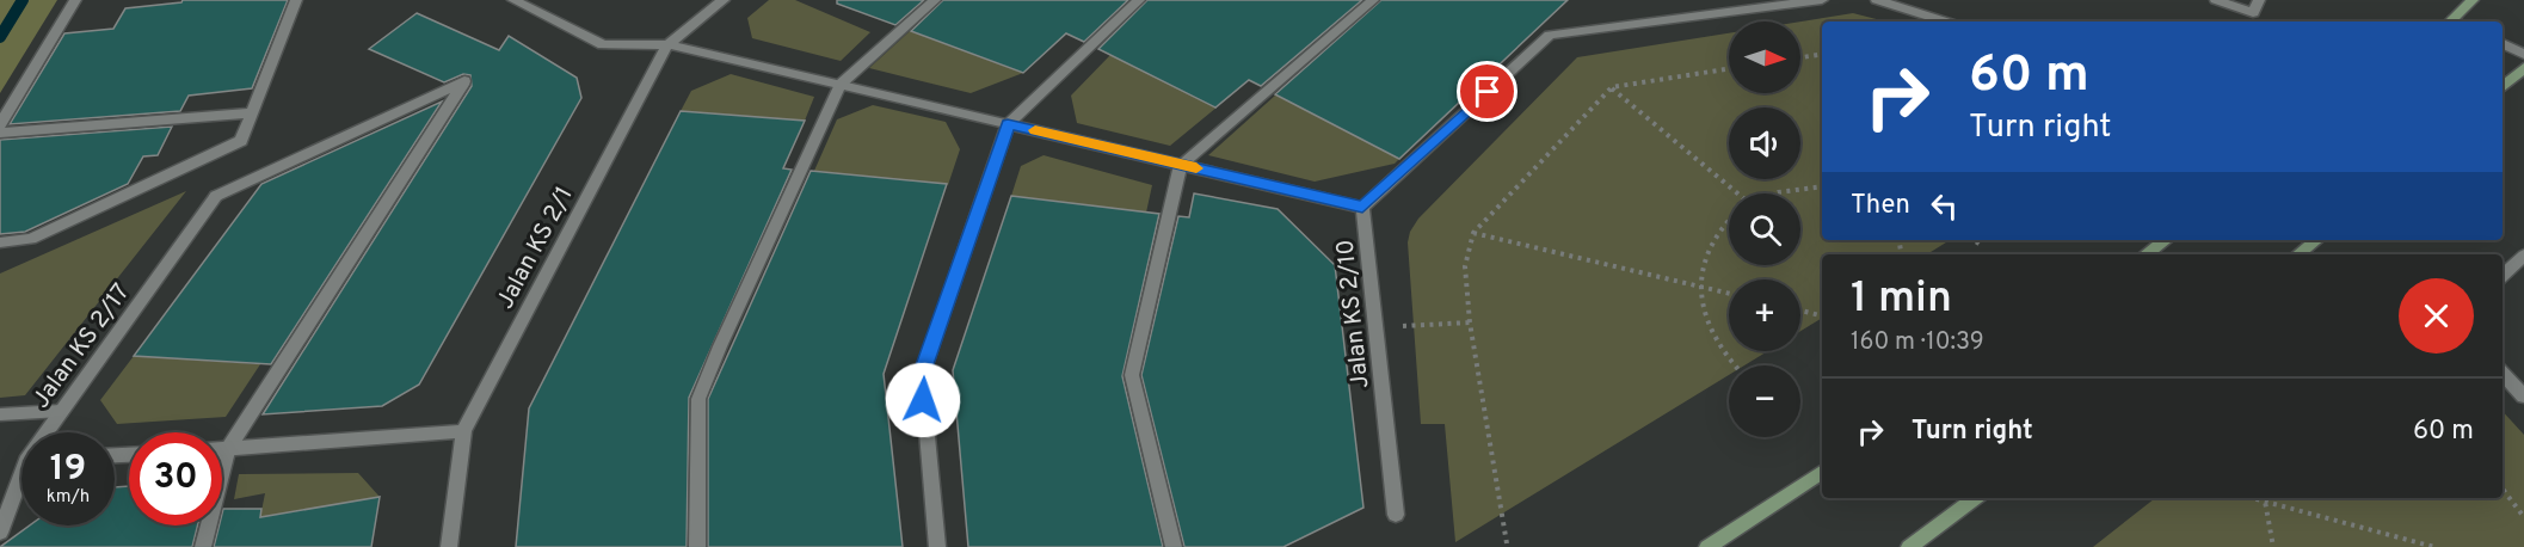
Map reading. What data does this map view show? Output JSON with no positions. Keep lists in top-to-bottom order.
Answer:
{
  "streets": {
    "street": ["Jalan KS 2/1", "Jalan KS 2/10", "Jalan KS 2/17"]
  },
  "north": "right",
  "page": {
    "map_buttons": ["+", "−"],
    "turn": ["60 m", "Turn right"],
    "then": "Then",
    "heading": ["1 min", "160 m · 10:39"],
    "list": [
      {
        "name": "Turn right",
        "value": "60 m"
      }
    ],
    "speed": "19 km/h",
    "limit": "30"
  }
}
